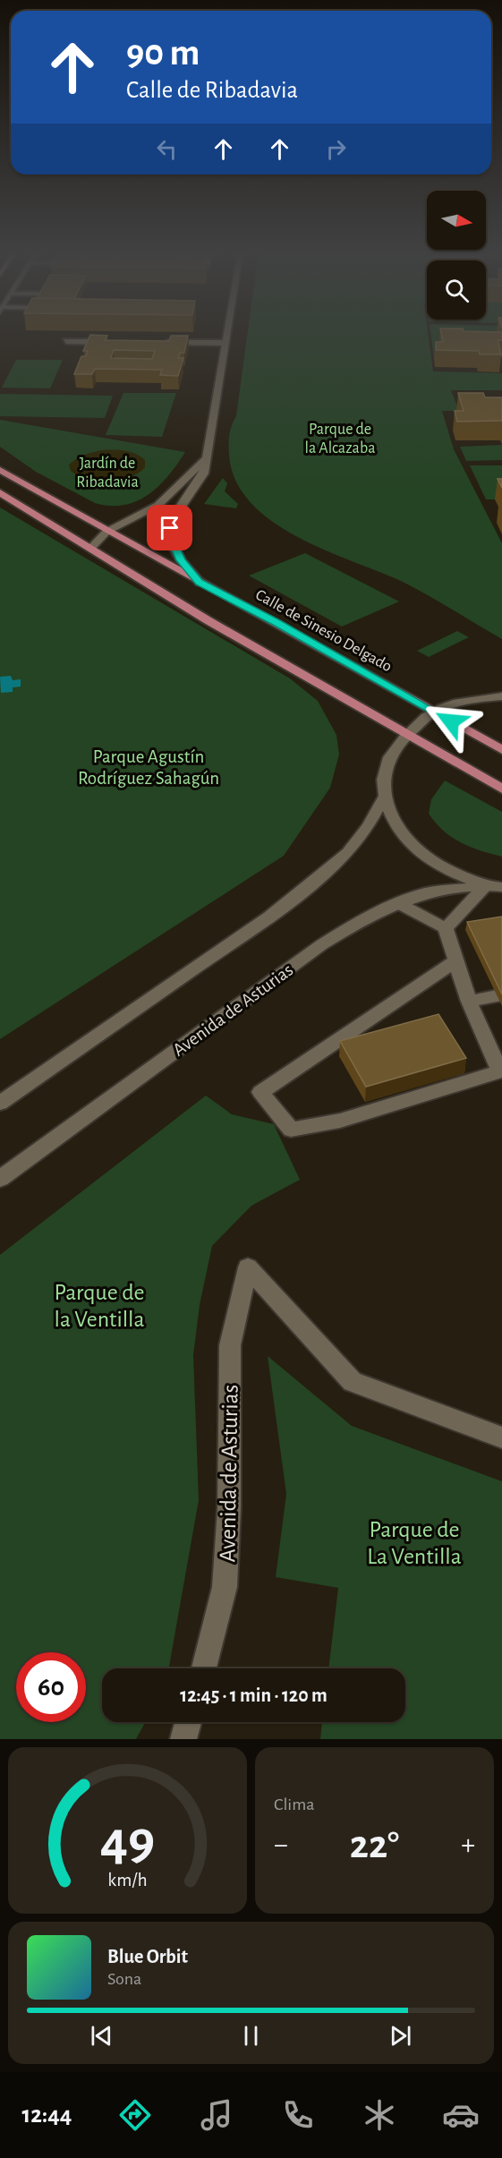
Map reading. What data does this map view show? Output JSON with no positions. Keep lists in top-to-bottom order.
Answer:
{
  "streets": {
    "main road": ["Calle de Sinesio Delgado"],
    "street": ["Avenida de Asturias"]
  },
  "parks": [
    "Parque de la Alcazaba",
    "Jardín de Ribadavia",
    "Parque Agustín Rodríguez Sahagún",
    "Parque de la Ventilla",
    "Parque de La Ventilla"
  ],
  "north": "right",
  "page": {
    "turn": ["90 m", "Calle de Ribadavia"],
    "limit": "60",
    "trip": "12:45 · 1 min · 120 m",
    "tile": "Clima",
    "heat": ["−", "22°", "+"],
    "song": ["Blue Orbit", "Sona"],
    "tabs": "12:44",
    "gauge": ["49", "km/h"]
  }
}
